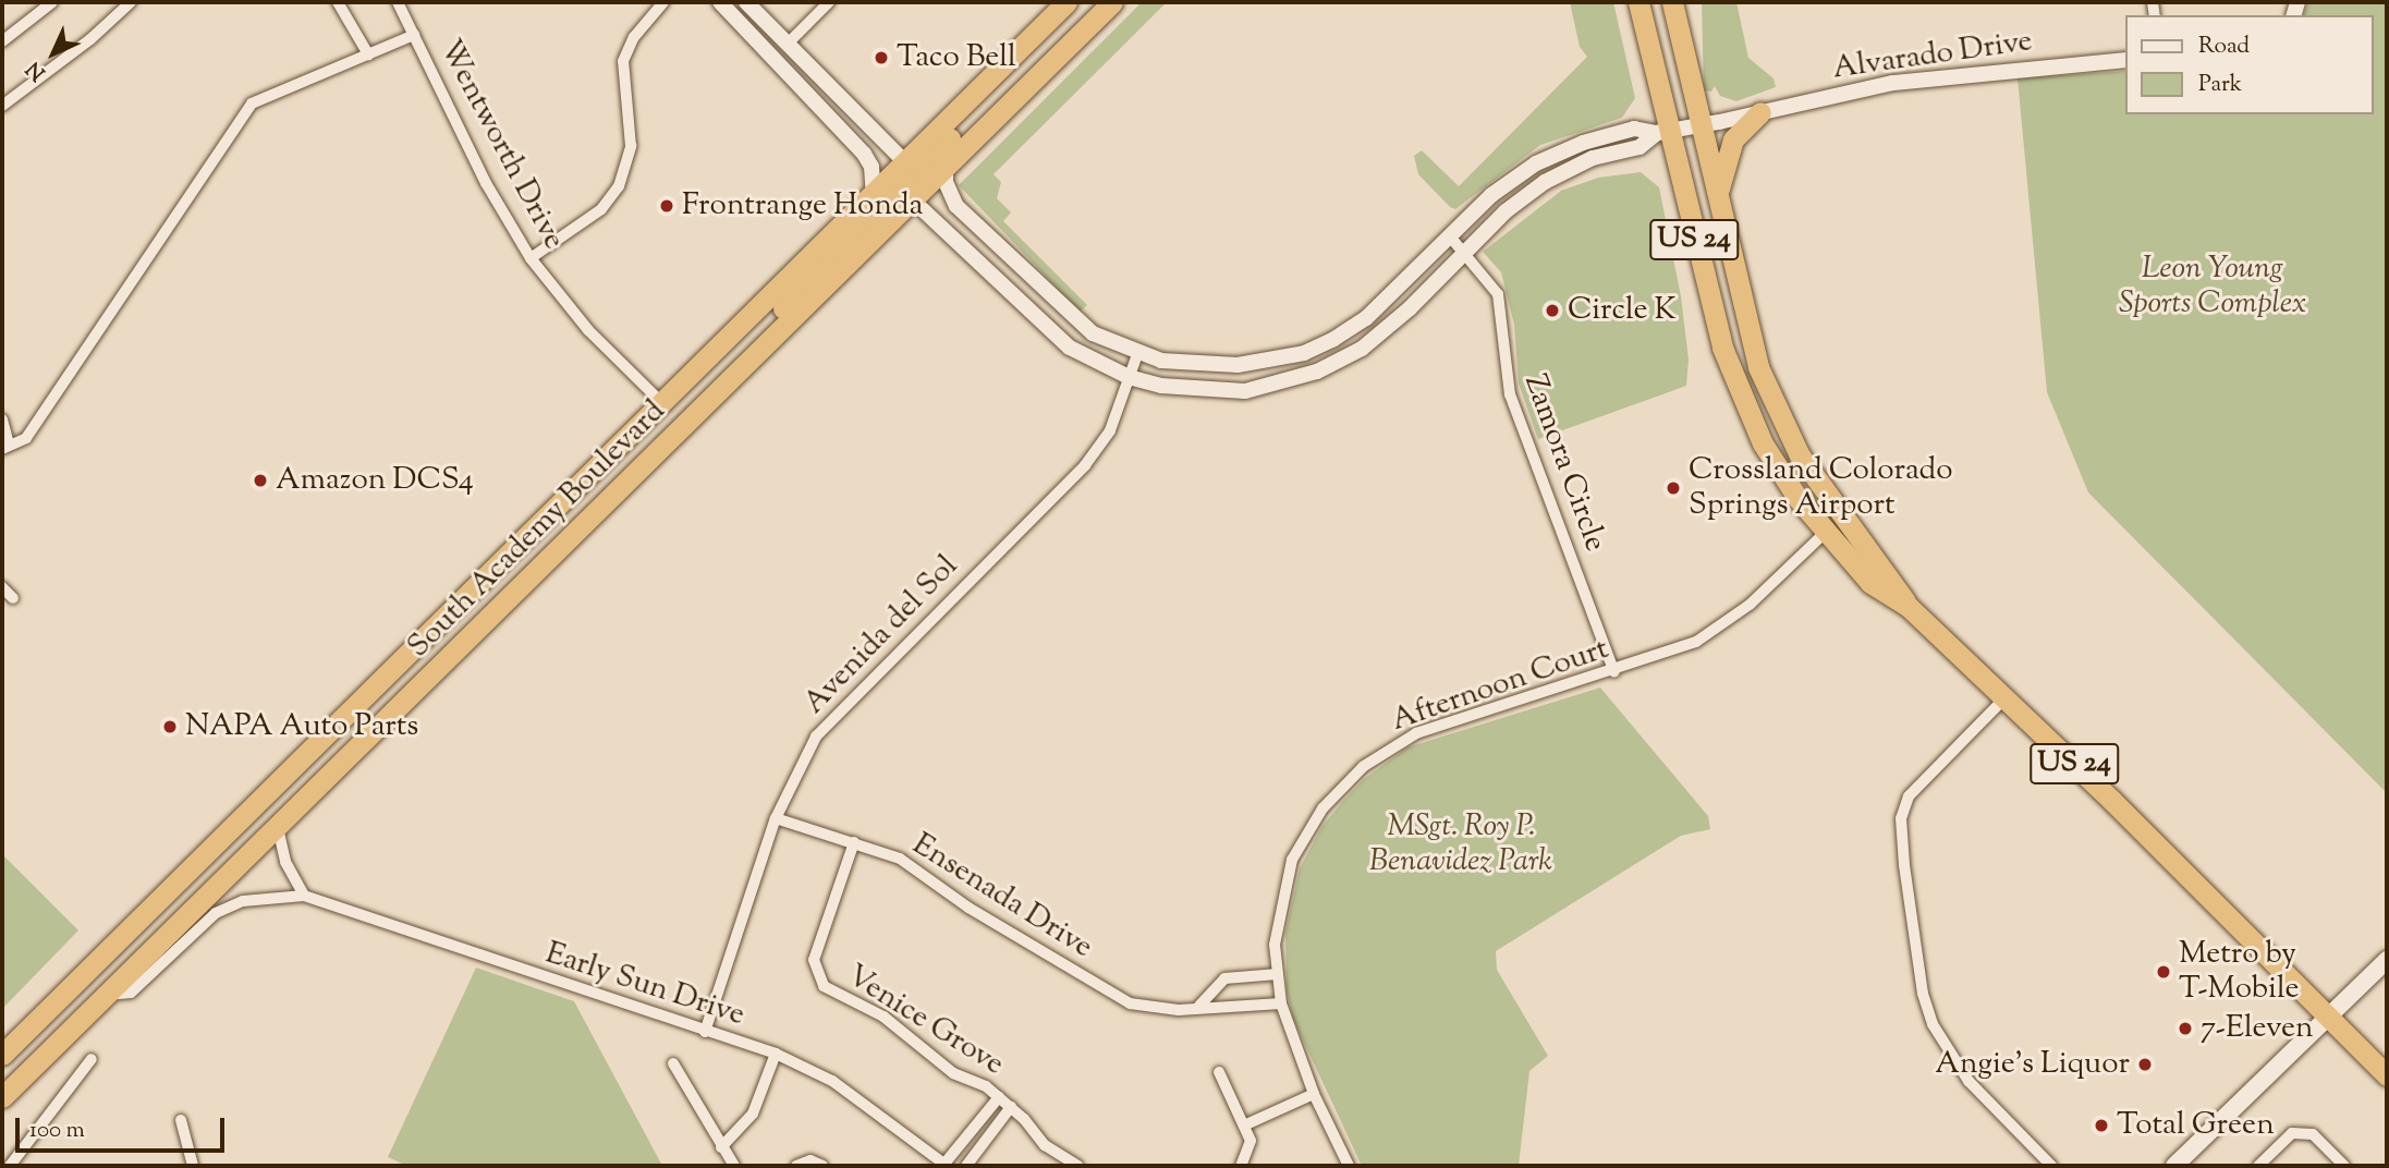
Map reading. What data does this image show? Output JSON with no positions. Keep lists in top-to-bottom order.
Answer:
{
  "streets": {
    "highway": ["US 24", "South Academy Boulevard"],
    "street": [
      "Alvarado Drive",
      "Wentworth Drive",
      "Zamora Circle",
      "Avenida del Sol",
      "Afternoon Court",
      "Ensenada Drive",
      "Early Sun Drive",
      "Venice Grove"
    ]
  },
  "crossings": [
    ["Alvarado Drive", "US 24"],
    ["Wentworth Drive", "South Academy Boulevard"],
    ["US 24", "Afternoon Court"],
    ["Zamora Circle", "Afternoon Court"],
    ["South Academy Boulevard", "Early Sun Drive"],
    ["Avenida del Sol", "Ensenada Drive"],
    ["Avenida del Sol", "Early Sun Drive"],
    ["Afternoon Court", "Ensenada Drive"],
    ["Ensenada Drive", "Venice Grove"]
  ],
  "parks": ["Leon Young Sports Complex", "MSgt. Roy P. Benavidez Park"],
  "places": [
    "Taco Bell",
    "Frontrange Honda",
    "Circle K",
    "Amazon DCS4",
    "Crossland Colorado Springs Airport",
    "NAPA Auto Parts",
    "Metro by T-Mobile",
    "7-Eleven",
    "Angie's Liquor",
    "Total Green"
  ],
  "legend": ["Road", "Park"],
  "scale_bar": "100 m",
  "north": "bottom left"
}
